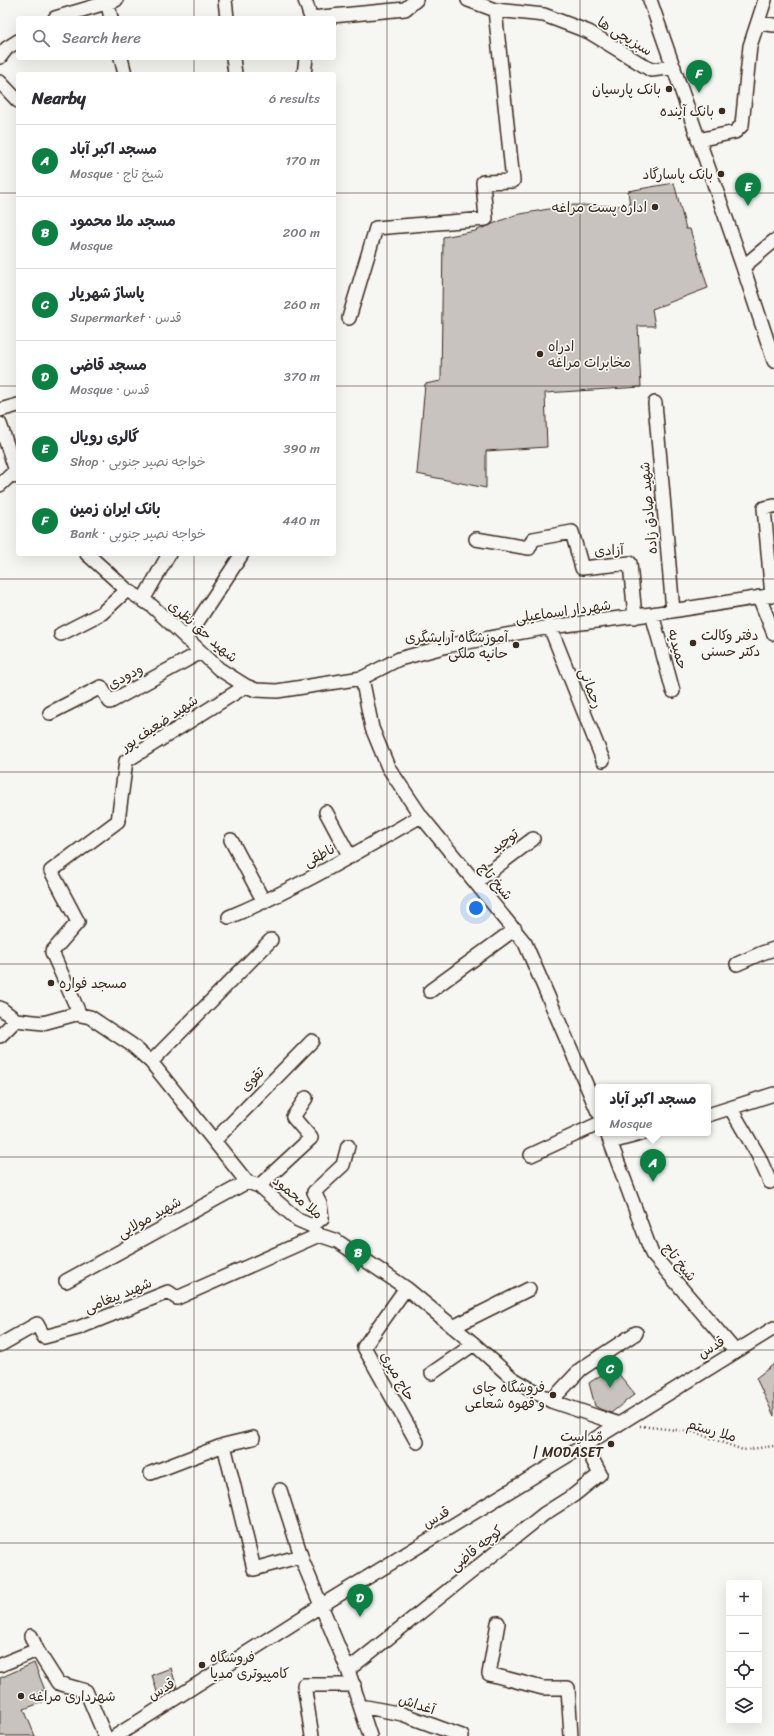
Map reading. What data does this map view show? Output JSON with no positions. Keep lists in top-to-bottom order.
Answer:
{
  "streets": {
    "street": [
      "سبزیچی ها",
      "شهید صادق زاده",
      "آزادی",
      "شهردار اسماعیلی",
      "شهید حق نظری",
      "حمیدیه",
      "ودودی",
      "رحمانی",
      "شهید ضعیف پور",
      "توحید",
      "ناطقی",
      "شیخ تاج",
      "تقوی",
      "ملا محمود",
      "شهید مولایی",
      "شهید پیغامی",
      "قدس",
      "حاج میری",
      "کوچه قاضی",
      "آغداش"
    ],
    "path": ["ملا رستم"]
  },
  "crossings": [
    ["شهید صادق زاده", "شهردار اسماعیلی"],
    ["آزادی", "شهردار اسماعیلی"],
    ["شهردار اسماعیلی", "شهید حق نظری"],
    ["شهردار اسماعیلی", "حمیدیه"],
    ["شهردار اسماعیلی", "رحمانی"],
    ["شهردار اسماعیلی", "شیخ تاج"],
    ["شهید حق نظری", "ودودی"],
    ["شهید حق نظری", "شهید ضعیف پور"],
    ["شهید حق نظری", "شیخ تاج"],
    ["شهید ضعیف پور", "ملا محمود"],
    ["توحید", "شیخ تاج"],
    ["ناطقی", "شیخ تاج"],
    ["شیخ تاج", "قدس"],
    ["تقوی", "ملا محمود"],
    ["ملا محمود", "شهید مولایی"],
    ["ملا محمود", "شهید پیغامی"],
    ["ملا محمود", "قدس"],
    ["ملا محمود", "حاج میری"],
    ["ملا محمود", "ملا رستم"],
    ["قدس", "ملا رستم"],
    ["قدس", "کوچه قاضی"]
  ],
  "places": [
    "بانک پارسیان",
    "بانک آینده",
    "بانک پاسارگاد",
    "اداره پست مراغه",
    "ادراه مخابرات مراغه",
    "دفتر وکالت دکتر حسنی",
    "آموزشگاه آرایشگری حانیه ملکی",
    "مسجد فواره",
    "فروشگاه چای و قهوه شعاعی",
    "مٌداسِت | MODASET",
    "فروشگاه کامپیوتری مدیا",
    "شهرداری مراغه"
  ],
  "page": {
    "search": "Search here",
    "pins": [
      "F",
      "E",
      "A",
      "B",
      "C",
      "D"
    ],
    "heading": ["Nearby", "6 results"],
    "list": [
      {
        "mark": "A",
        "name": "مسجد اکبر آباد",
        "note": "Mosque · شیخ تاج",
        "value": "170 m"
      },
      {
        "mark": "B",
        "name": "مسجد ملا محمود",
        "note": "Mosque",
        "value": "200 m"
      },
      {
        "mark": "C",
        "name": "پاساژ شهریار",
        "note": "Supermarket · قدس",
        "value": "260 m"
      },
      {
        "mark": "D",
        "name": "مسجد قاضی",
        "note": "Mosque · قدس",
        "value": "370 m"
      },
      {
        "mark": "E",
        "name": "گالری رویال",
        "note": "Shop · خواجه نصیر جنوبی",
        "value": "390 m"
      },
      {
        "mark": "F",
        "name": "بانک ایران زمین",
        "note": "Bank · خواجه نصیر جنوبی",
        "value": "440 m"
      }
    ],
    "popup": ["مسجد اکبر آباد", "Mosque"],
    "map_buttons": ["+", "−"]
  }
}
